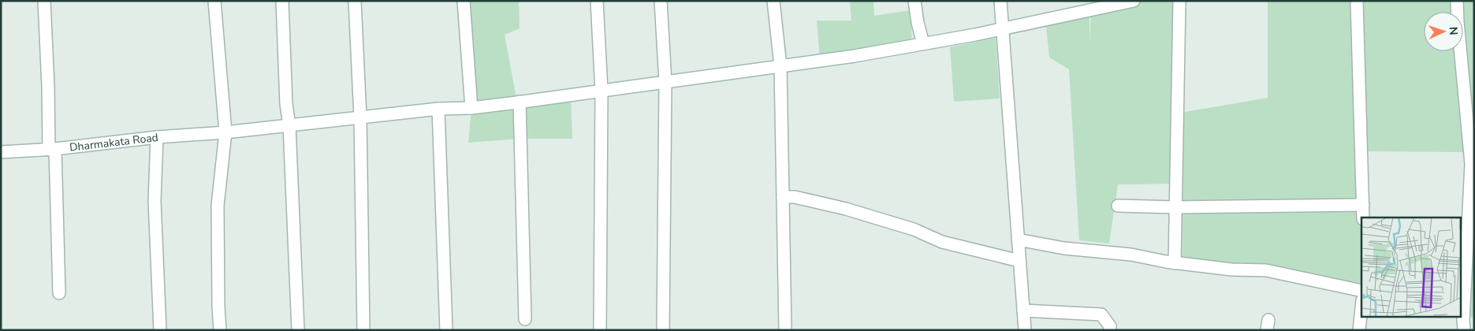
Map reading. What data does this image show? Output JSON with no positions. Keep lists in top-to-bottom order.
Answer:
{
  "streets": {
    "street": ["Dharmakata Road"]
  },
  "north": "right"
}
